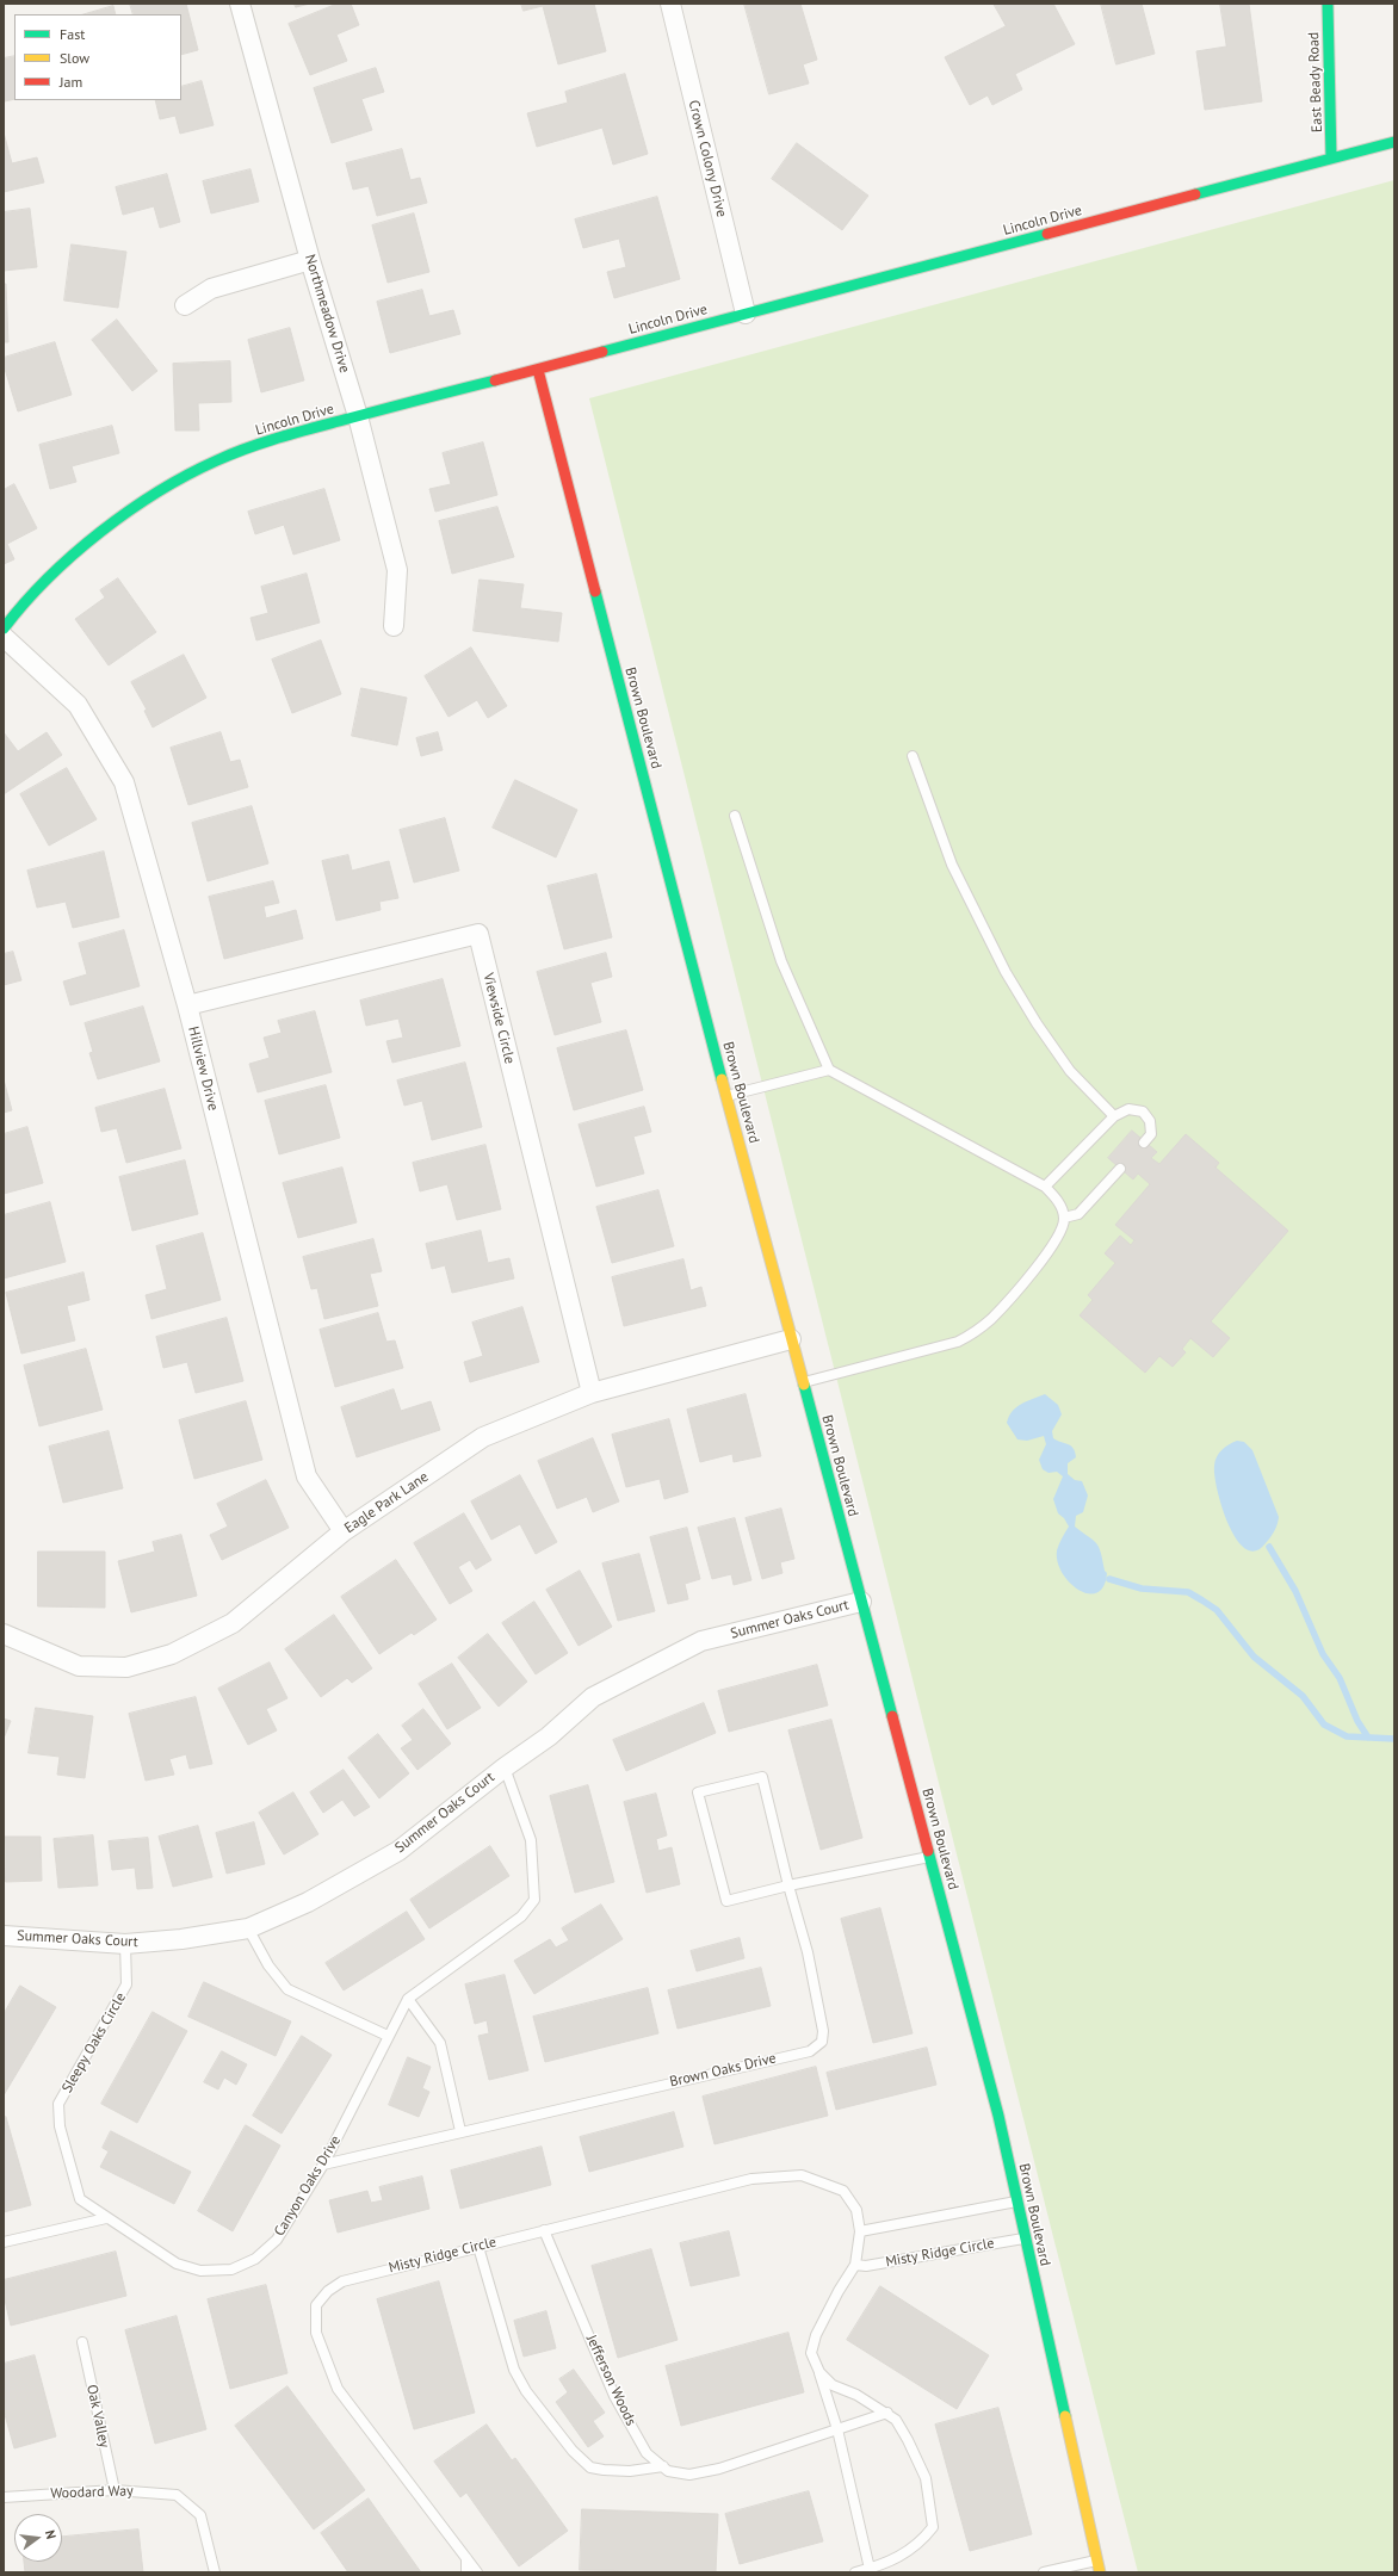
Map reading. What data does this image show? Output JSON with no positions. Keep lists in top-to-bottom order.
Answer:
{
  "streets": {
    "street": [
      "East Beady Road",
      "Crown Colony Drive",
      "Lincoln Drive",
      "Northmeadow Drive",
      "Brown Boulevard",
      "Viewside Circle",
      "Hillview Drive",
      "Eagle Park Lane",
      "Summer Oaks Court"
    ],
    "lane": [
      "Sleepy Oaks Circle",
      "Brown Oaks Drive",
      "Canyon Oaks Drive",
      "Misty Ridge Circle",
      "Jefferson Woods",
      "Oak Valley",
      "Woodard Way"
    ]
  },
  "crossings": [
    ["East Beady Road", "Lincoln Drive"],
    ["Crown Colony Drive", "Lincoln Drive"],
    ["Lincoln Drive", "Northmeadow Drive"],
    ["Lincoln Drive", "Brown Boulevard"],
    ["Brown Boulevard", "Eagle Park Lane"],
    ["Brown Boulevard", "Summer Oaks Court"],
    ["Brown Boulevard", "Misty Ridge Circle"],
    ["Viewside Circle", "Hillview Drive"],
    ["Viewside Circle", "Eagle Park Lane"],
    ["Hillview Drive", "Eagle Park Lane"],
    ["Summer Oaks Court", "Sleepy Oaks Circle"],
    ["Summer Oaks Court", "Canyon Oaks Drive"],
    ["Sleepy Oaks Circle", "Canyon Oaks Drive"],
    ["Brown Oaks Drive", "Canyon Oaks Drive"],
    ["Misty Ridge Circle", "Jefferson Woods"],
    ["Oak Valley", "Woodard Way"]
  ],
  "legend": ["Fast", "Slow", "Jam"],
  "north": "right"
}
